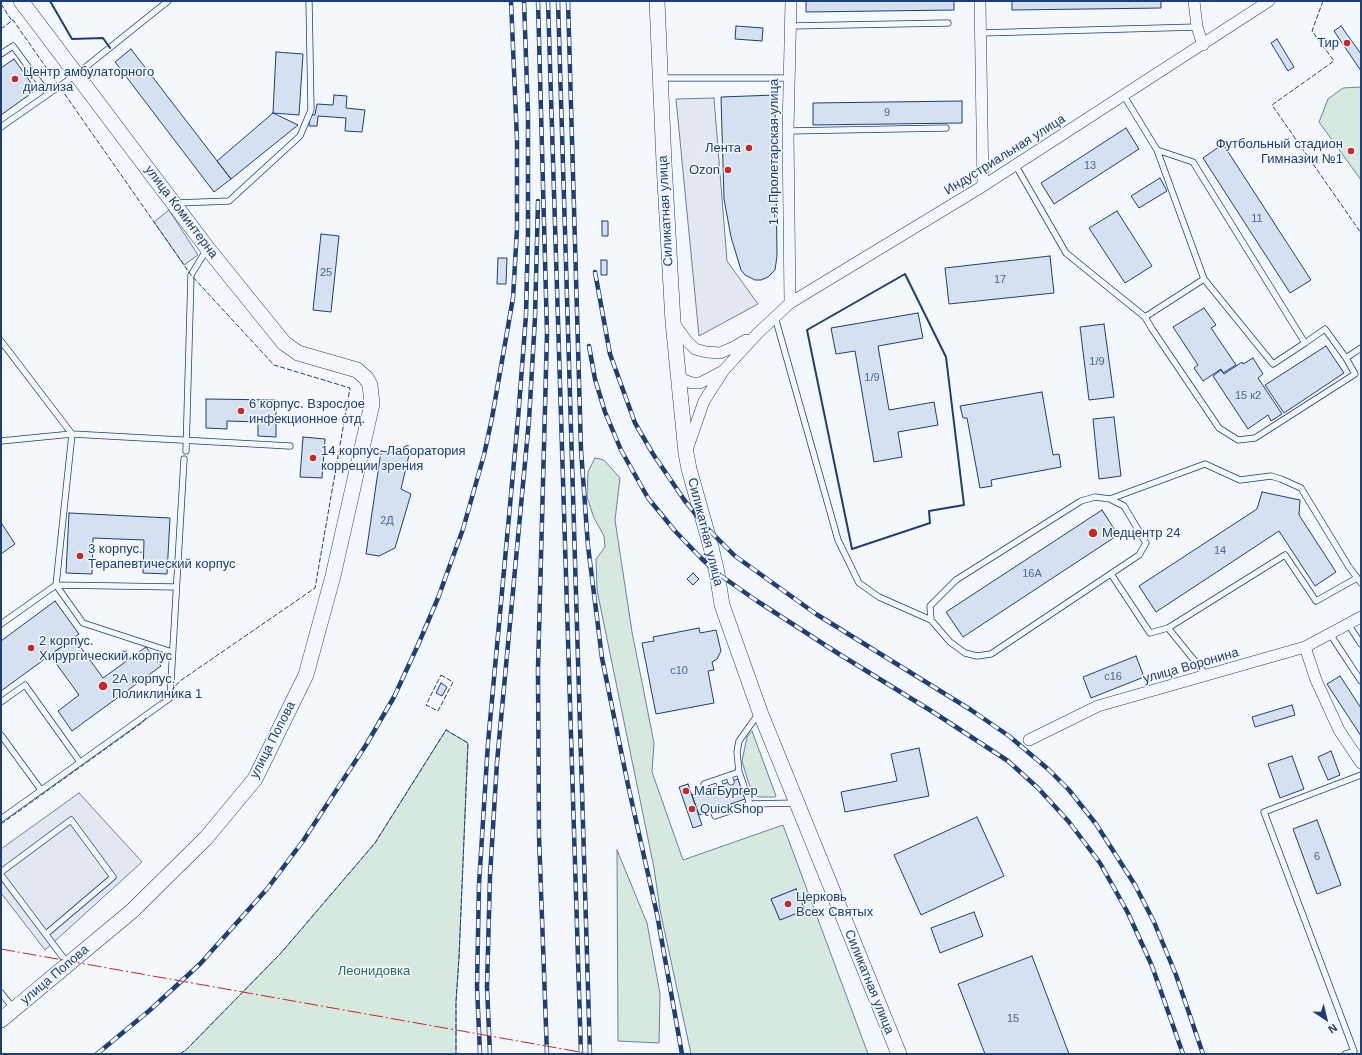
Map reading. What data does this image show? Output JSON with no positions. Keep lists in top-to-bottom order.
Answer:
{
  "streets": {
    "street": [
      "1-я Пролетарская улица",
      "Индустриальная улица",
      "Силикатная улица",
      "улица Коминтерна",
      "улица Воронина",
      "улица Попова"
    ]
  },
  "crossings": [
    ["1-я Пролетарская улица", "Индустриальная улица"],
    ["Индустриальная улица", "Силикатная улица"],
    ["улица Коминтерна", "улица Попова"]
  ],
  "parks": ["Леонидовка"],
  "places": [
    "Тир",
    "Центр амбулаторного диализа",
    "Лента",
    "Футбольный стадион Гимназии №1",
    "Ozon",
    "6 корпус. Взрослое инфекционное отд.",
    "14 корпус. Лаборатория корреции зрения",
    "Медцентр 24",
    "3 корпус. Терапевтический корпус",
    "2 корпус. Хирургический корпус",
    "2А корпус. Поликлиника 1",
    "МагБургер",
    "QuickShop",
    "Церковь Всех Святых"
  ],
  "house_numbers": [
    "9",
    "13",
    "11",
    "25",
    "17",
    "1/9",
    "1/9",
    "15 к2",
    "2Д",
    "14",
    "16А",
    "с10",
    "с16",
    "6",
    "15"
  ],
  "north": "bottom right"
}
